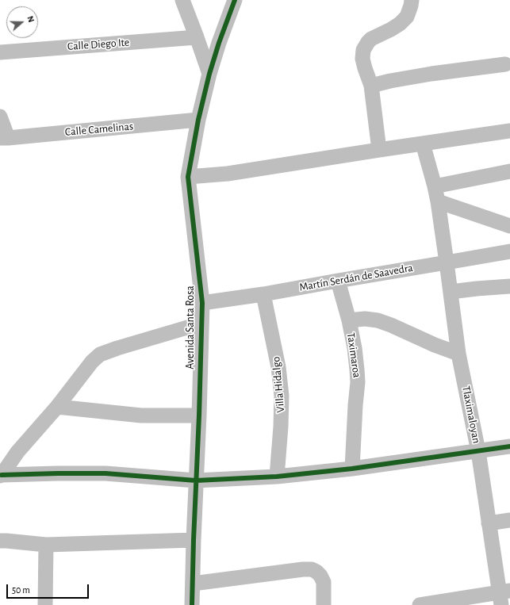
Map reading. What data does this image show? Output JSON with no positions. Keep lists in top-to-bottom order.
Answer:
{
  "streets": {
    "street": [
      "Calle Diego Ite",
      "Calle Camelinas",
      "Martín Serdán de Saavedra",
      "Avenida Santa Rosa",
      "Taximaroa",
      "Villa Hidalgo",
      "Tlaximaloyan"
    ]
  },
  "crossings": [
    ["Calle Camelinas", "Avenida Santa Rosa"],
    ["Martín Serdán de Saavedra", "Avenida Santa Rosa"],
    ["Martín Serdán de Saavedra", "Taximaroa"],
    ["Martín Serdán de Saavedra", "Villa Hidalgo"],
    ["Martín Serdán de Saavedra", "Tlaximaloyan"]
  ],
  "scale_bar": "50 m",
  "north": "right"
}
